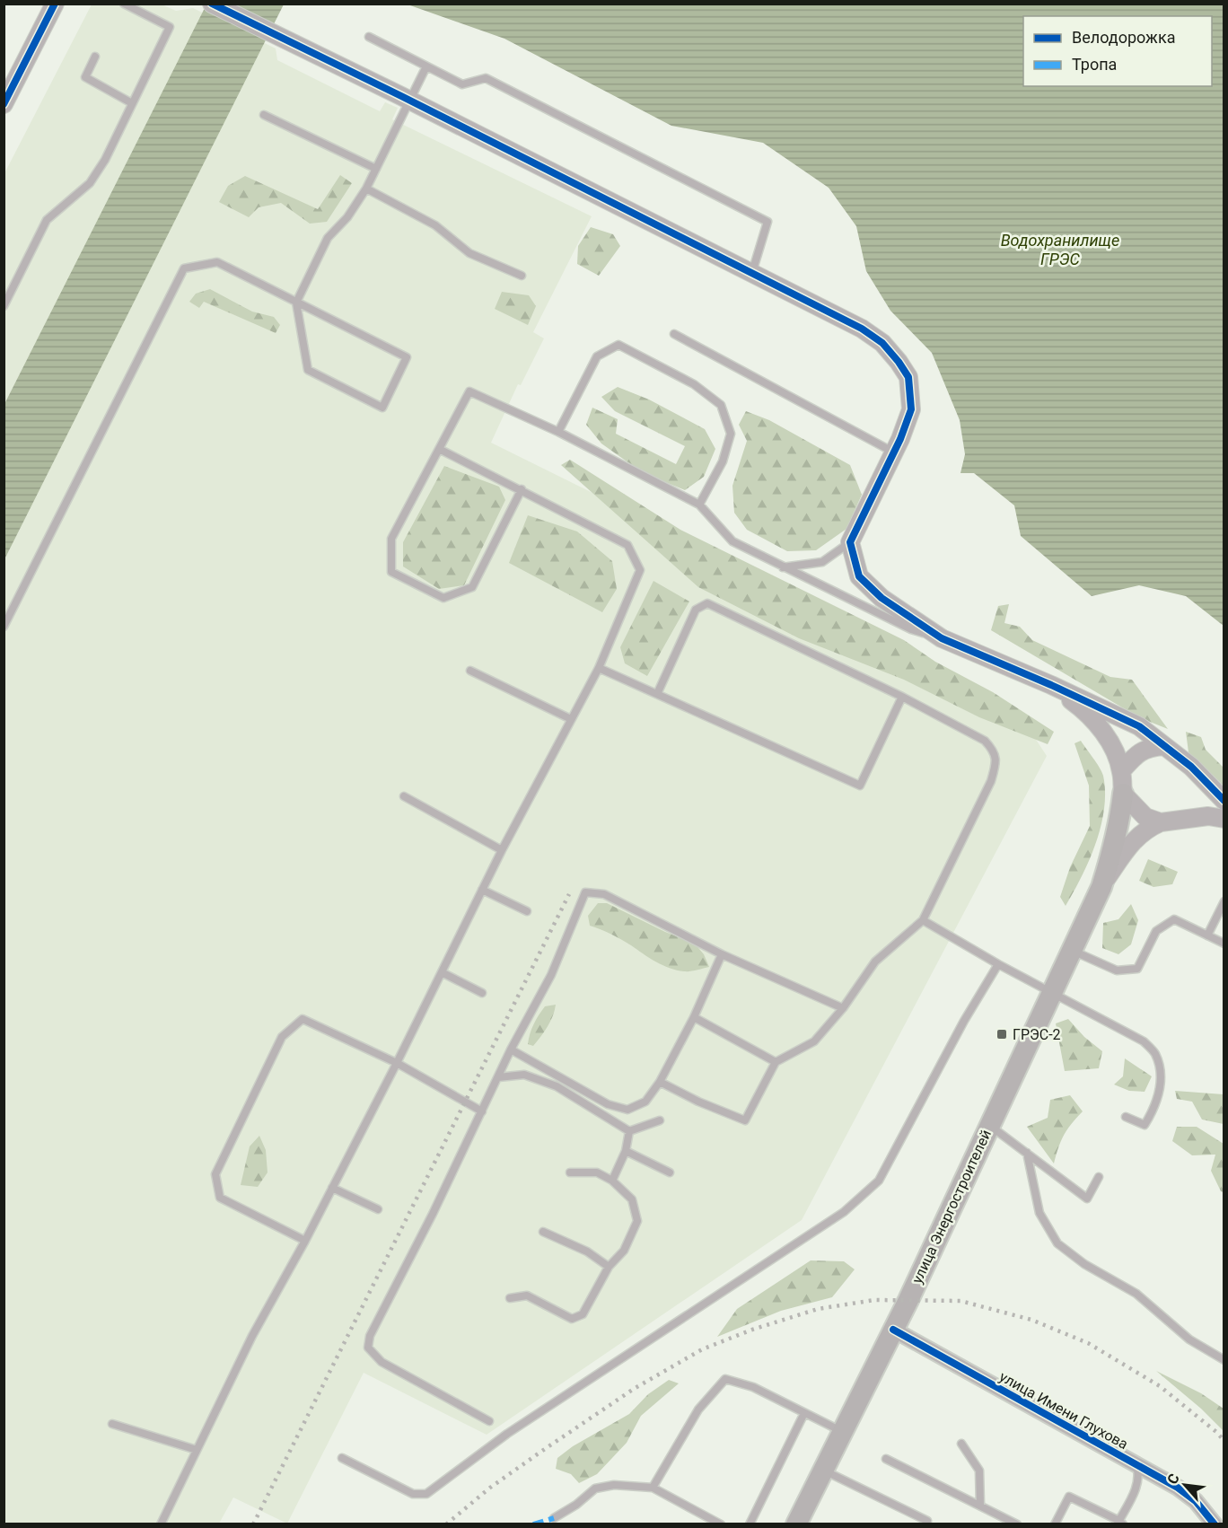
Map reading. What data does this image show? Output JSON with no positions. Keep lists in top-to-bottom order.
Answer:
{
  "streets": {
    "main road": ["улица Энергостроителей"],
    "street": ["улица Имени Глухова"]
  },
  "crossings": [
    ["улица Энергостроителей", "улица Имени Глухова"]
  ],
  "water": ["Водохранилище ГРЭС"],
  "places": {
    "transit": ["ГРЭС-2"]
  },
  "legend": ["Велодорожка", "Тропа"],
  "north": "top left"
}
